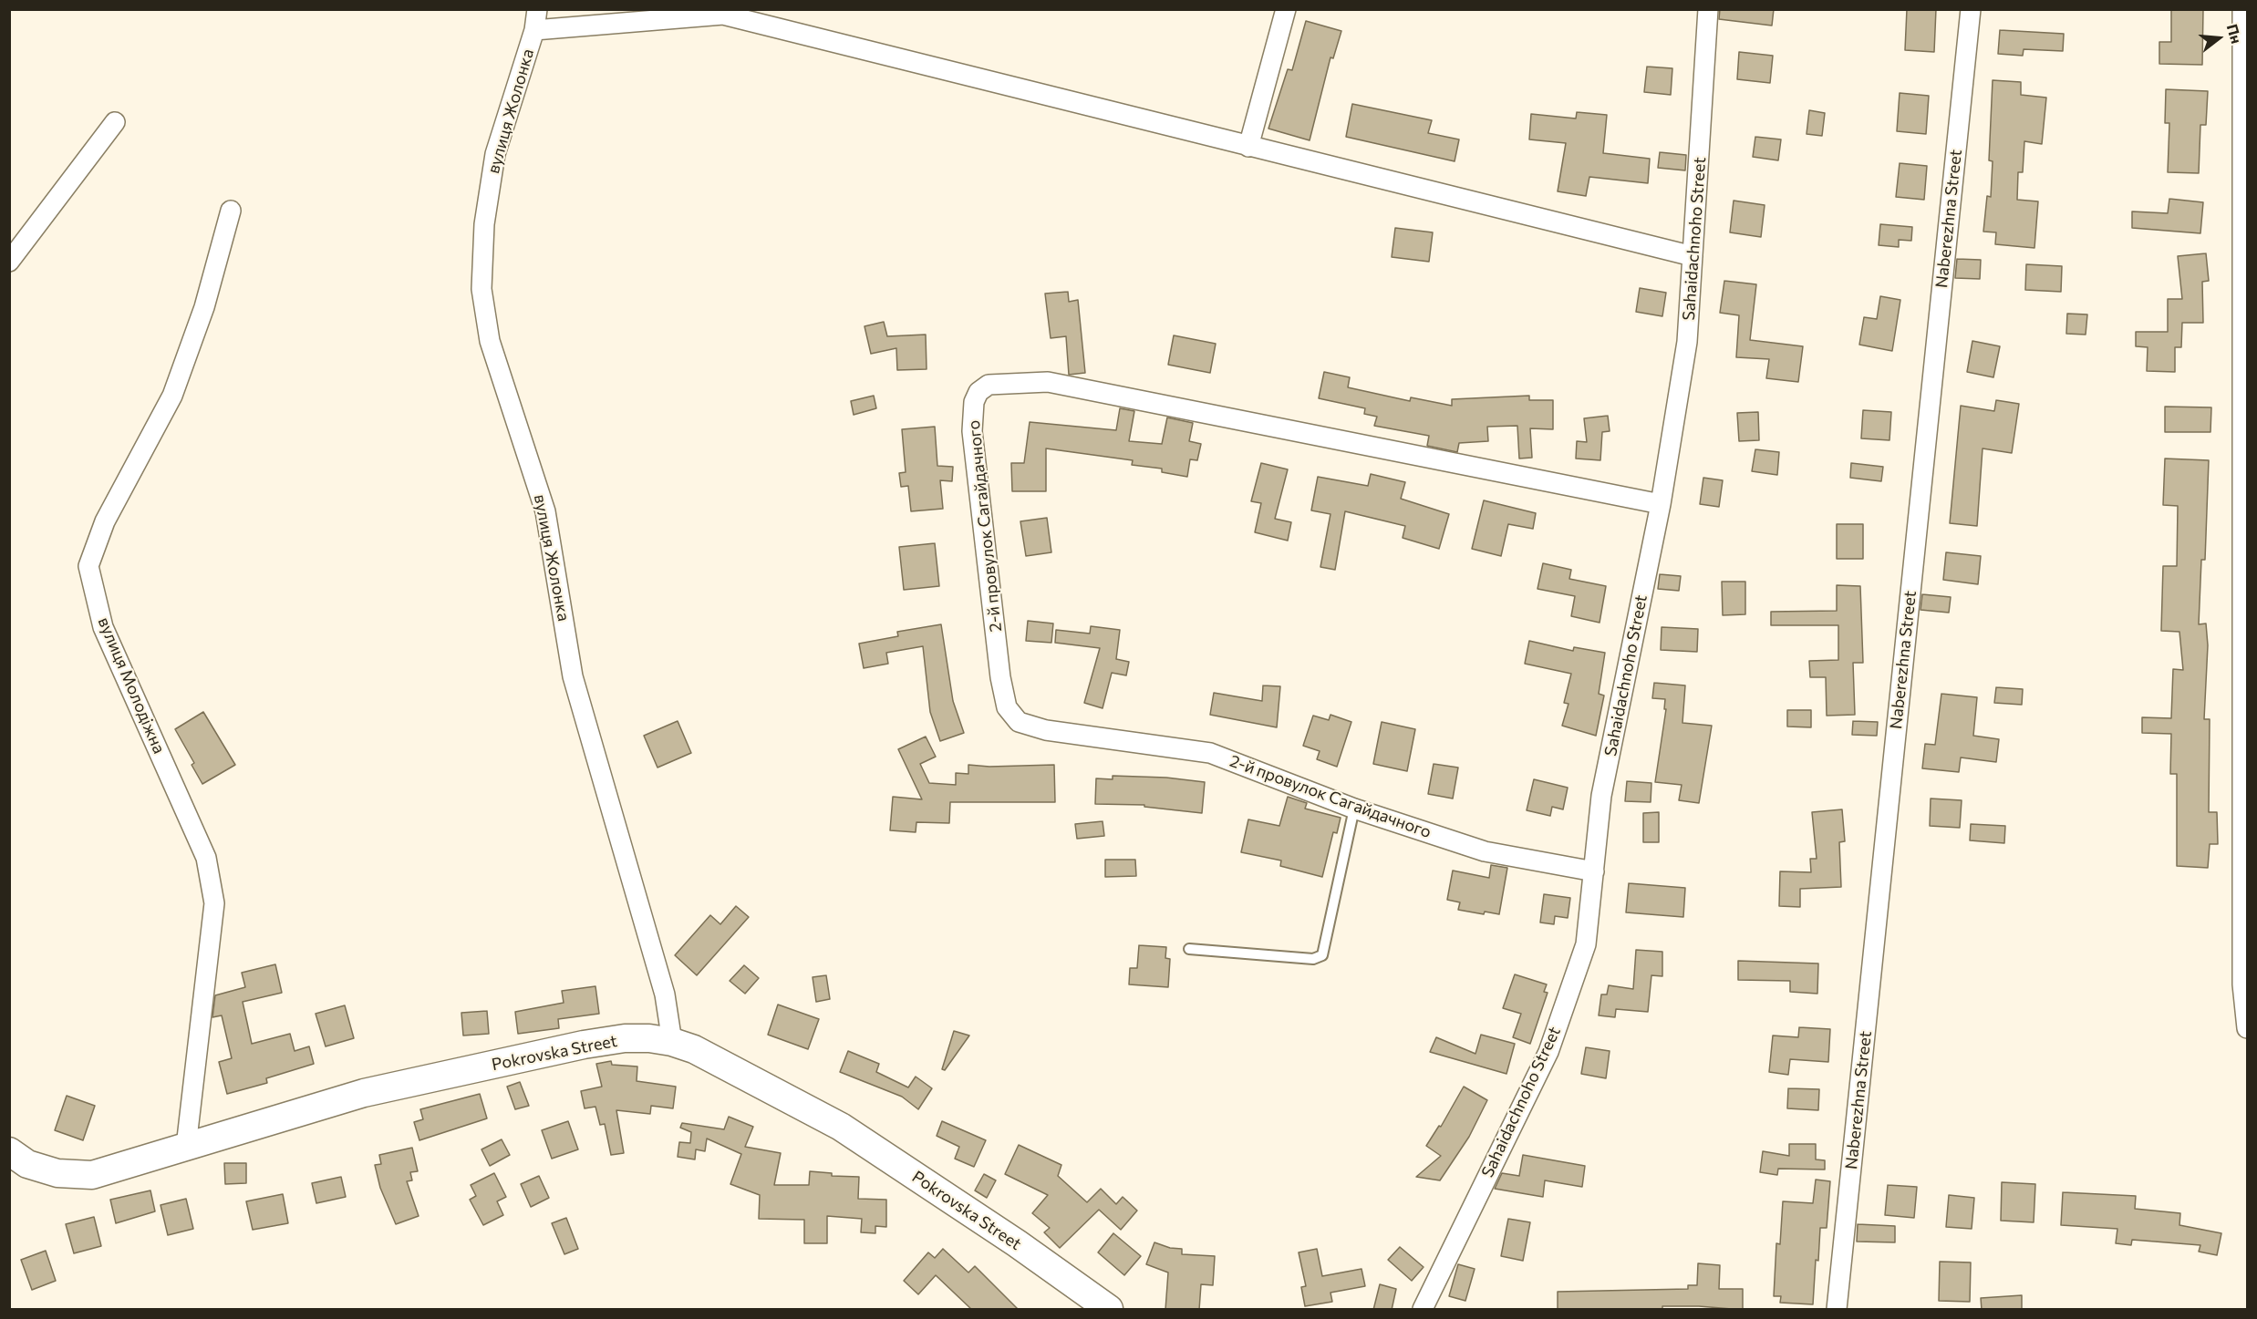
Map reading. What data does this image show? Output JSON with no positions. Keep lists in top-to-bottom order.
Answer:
{
  "streets": {
    "street": [
      "вулиця Жолонка",
      "Naberezhna Street",
      "Sahaidachnoho Street",
      "2-й провулок Сагайдачного",
      "вулиця Молодіжна",
      "Pokrovska Street"
    ]
  },
  "crossings": [
    ["вулиця Жолонка", "Pokrovska Street"],
    ["Sahaidachnoho Street", "2-й провулок Сагайдачного"],
    ["вулиця Молодіжна", "Pokrovska Street"]
  ],
  "north": "right"
}
